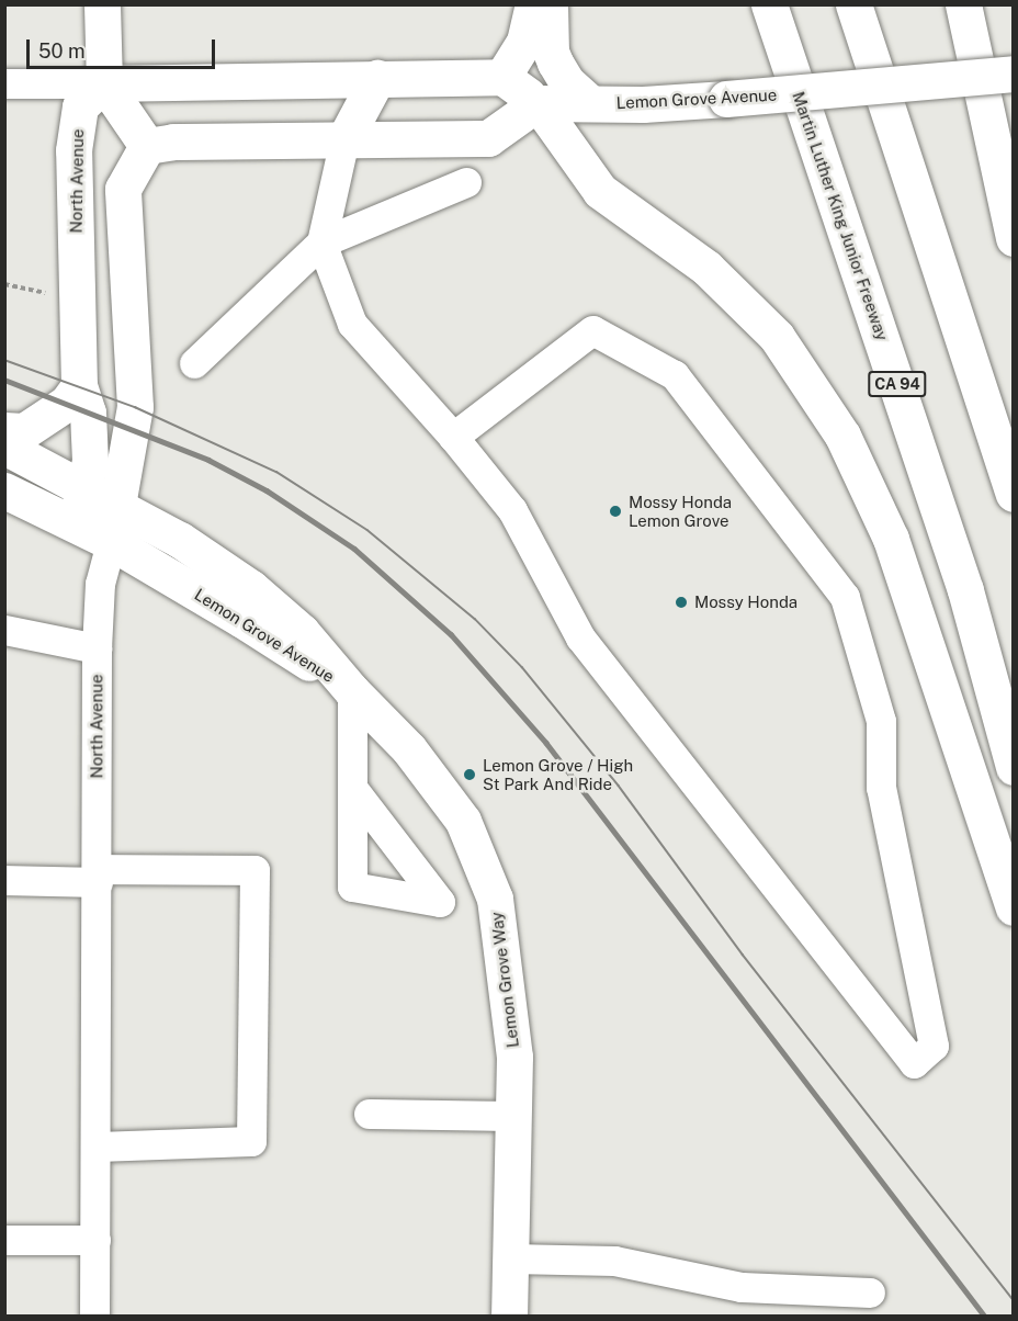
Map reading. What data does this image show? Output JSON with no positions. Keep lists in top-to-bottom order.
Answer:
{
  "streets": {
    "main road": [
      "Lemon Grove Avenue",
      "North Avenue",
      "Martin Luther King Junior Freeway",
      "CA 94",
      "Lemon Grove Way"
    ]
  },
  "crossings": [
    ["Lemon Grove Avenue", "North Avenue"],
    ["Lemon Grove Avenue", "Lemon Grove Way"]
  ],
  "places": ["Mossy Honda Lemon Grove", "Mossy Honda", "Lemon Grove / High St Park And Ride"],
  "scale_bar": "50 m"
}
